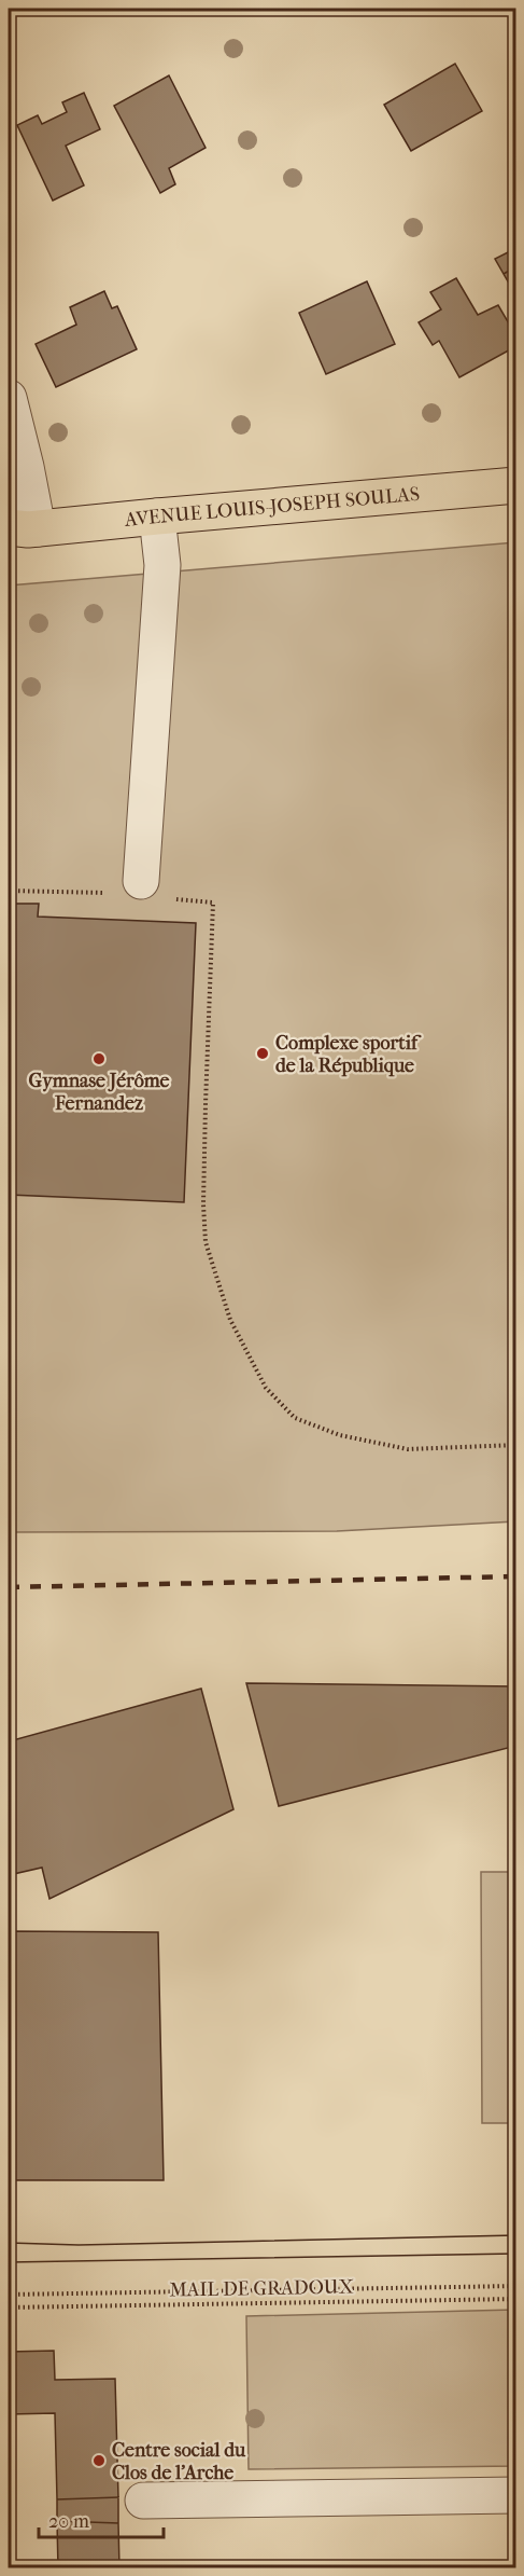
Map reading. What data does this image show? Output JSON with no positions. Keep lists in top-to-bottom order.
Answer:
{
  "streets": {
    "main road": ["AVENUE LOUIS-JOSEPH SOULAS"],
    "path": ["MAIL DE GRADOUX"]
  },
  "places": ["Complexe sportif de la République", "Gymnase Jérôme Fernandez", "Centre social du Clos de l’Arche"],
  "scale_bar": "20 m"
}
